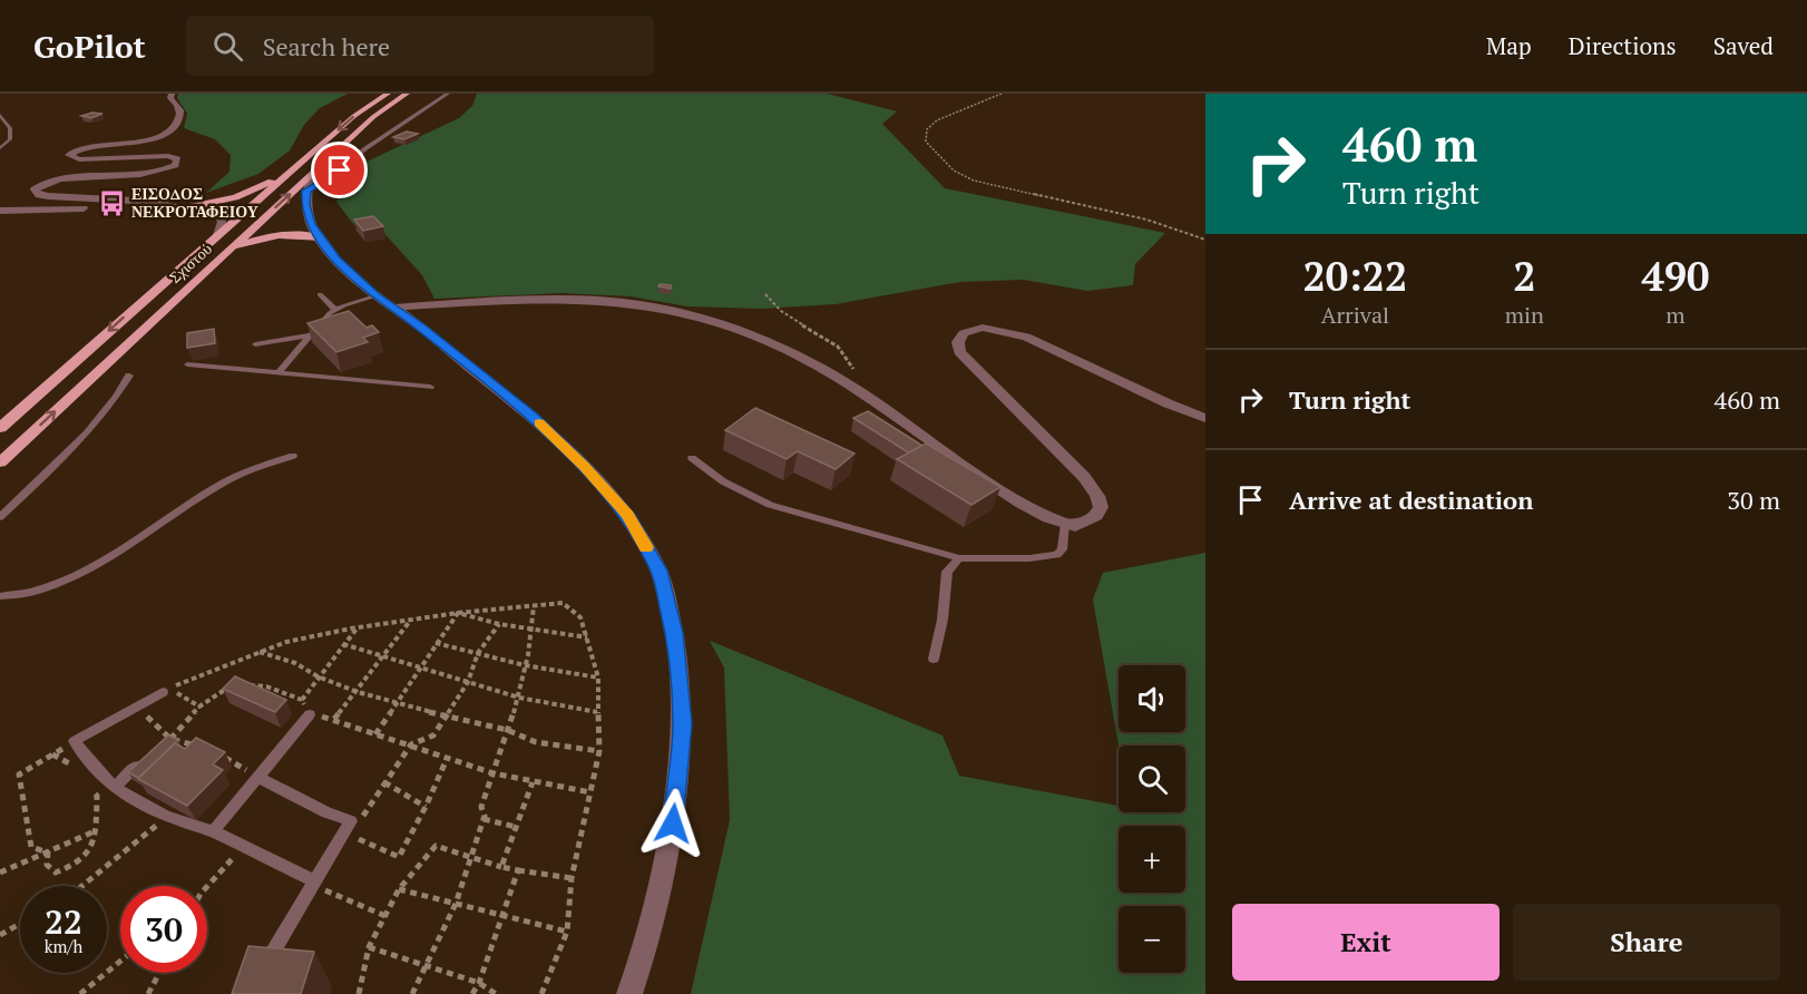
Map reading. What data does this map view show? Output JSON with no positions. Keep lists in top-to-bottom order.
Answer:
{
  "streets": {
    "main road": ["Σχιστού"]
  },
  "places": {
    "bus stop": ["ΕΙΣΟΔΟΣ ΝΕΚΡΟΤΑΦΕΙΟΥ"]
  },
  "page": {
    "header": "GoPilot",
    "search": "Search here",
    "nav": ["Map", "Directions", "Saved"],
    "turn": ["460 m", "Turn right"],
    "eta": [
      "20:22",
      "Arrival",
      "2",
      "min",
      "490",
      "m"
    ],
    "list": [
      {
        "name": "Turn right",
        "value": "460 m"
      },
      {
        "name": "Arrive at destination",
        "value": "30 m"
      }
    ],
    "map_buttons": ["+", "−"],
    "speed": "22 km/h",
    "limit": "30",
    "buttons": ["Exit", "Share"]
  }
}
